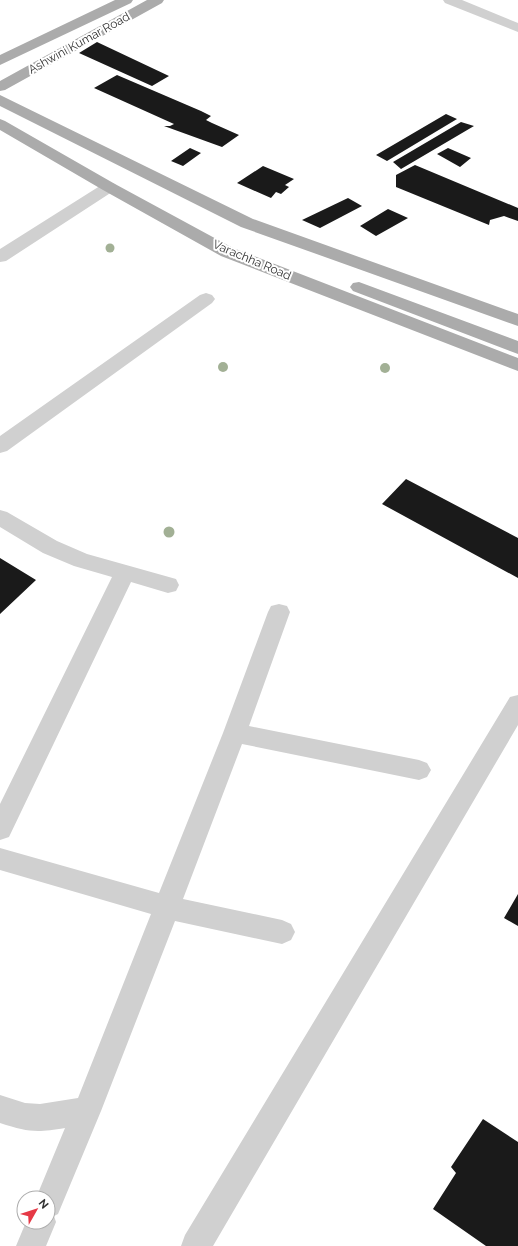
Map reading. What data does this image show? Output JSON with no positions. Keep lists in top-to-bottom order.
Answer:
{
  "streets": {
    "main road": ["Ashwini Kumar Road", "Varachha Road"]
  },
  "north": "top right"
}
